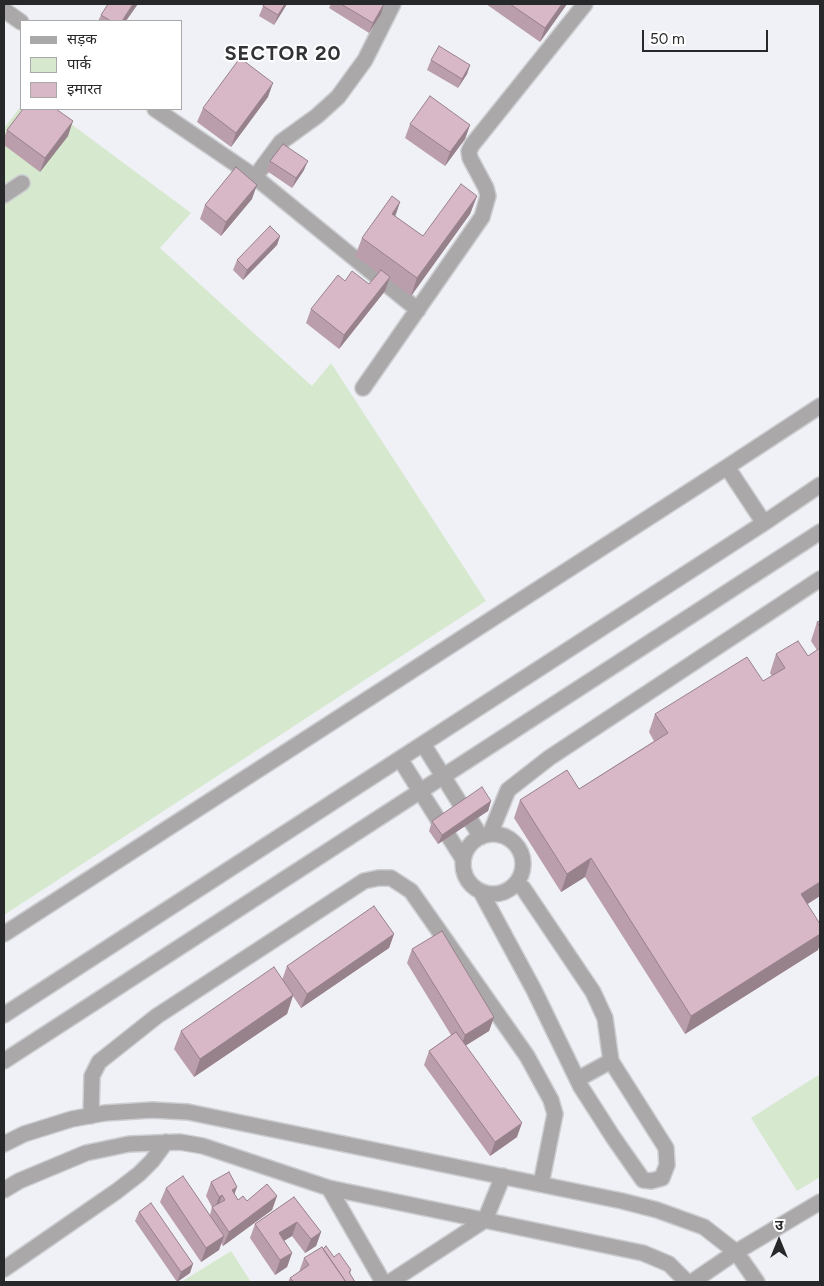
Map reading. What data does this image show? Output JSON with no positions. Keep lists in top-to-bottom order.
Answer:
{
  "districts": ["SECTOR 20"],
  "legend": ["सड़क", "पार्क", "इमारत"],
  "scale_bar": "50 m",
  "north": "top"
}
